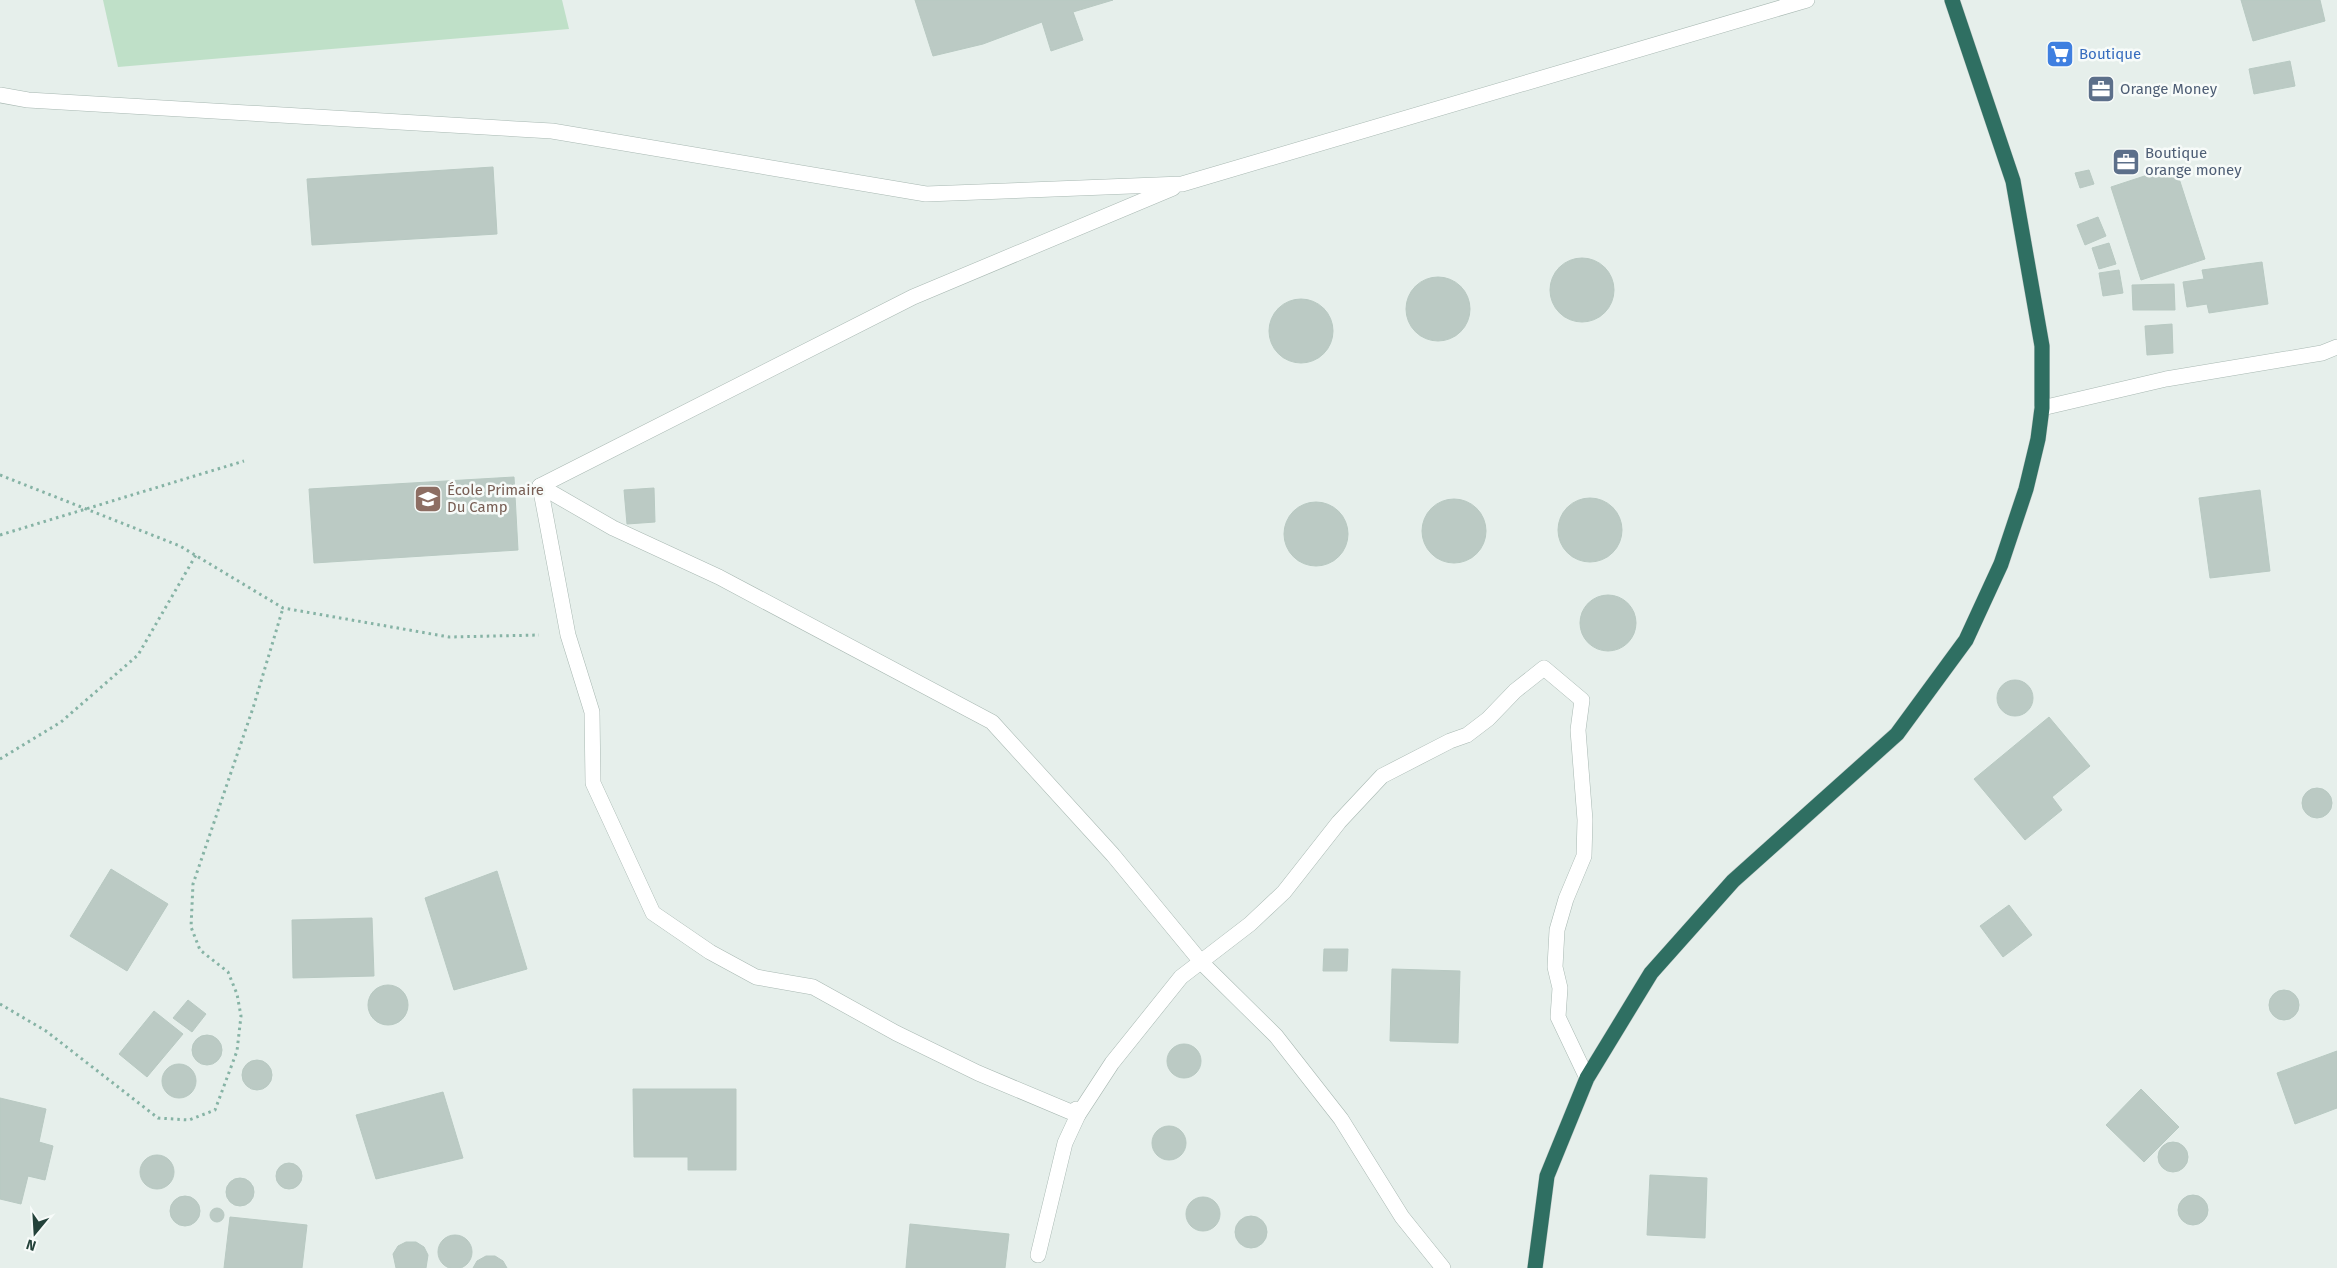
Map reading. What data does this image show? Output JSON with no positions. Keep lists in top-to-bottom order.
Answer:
{
  "places": {
    "supermarket": ["Boutique"],
    "office": ["Orange Money", "Boutique orange money"],
    "school or university": ["École Primaire Du Camp"]
  },
  "north": "bottom"
}
